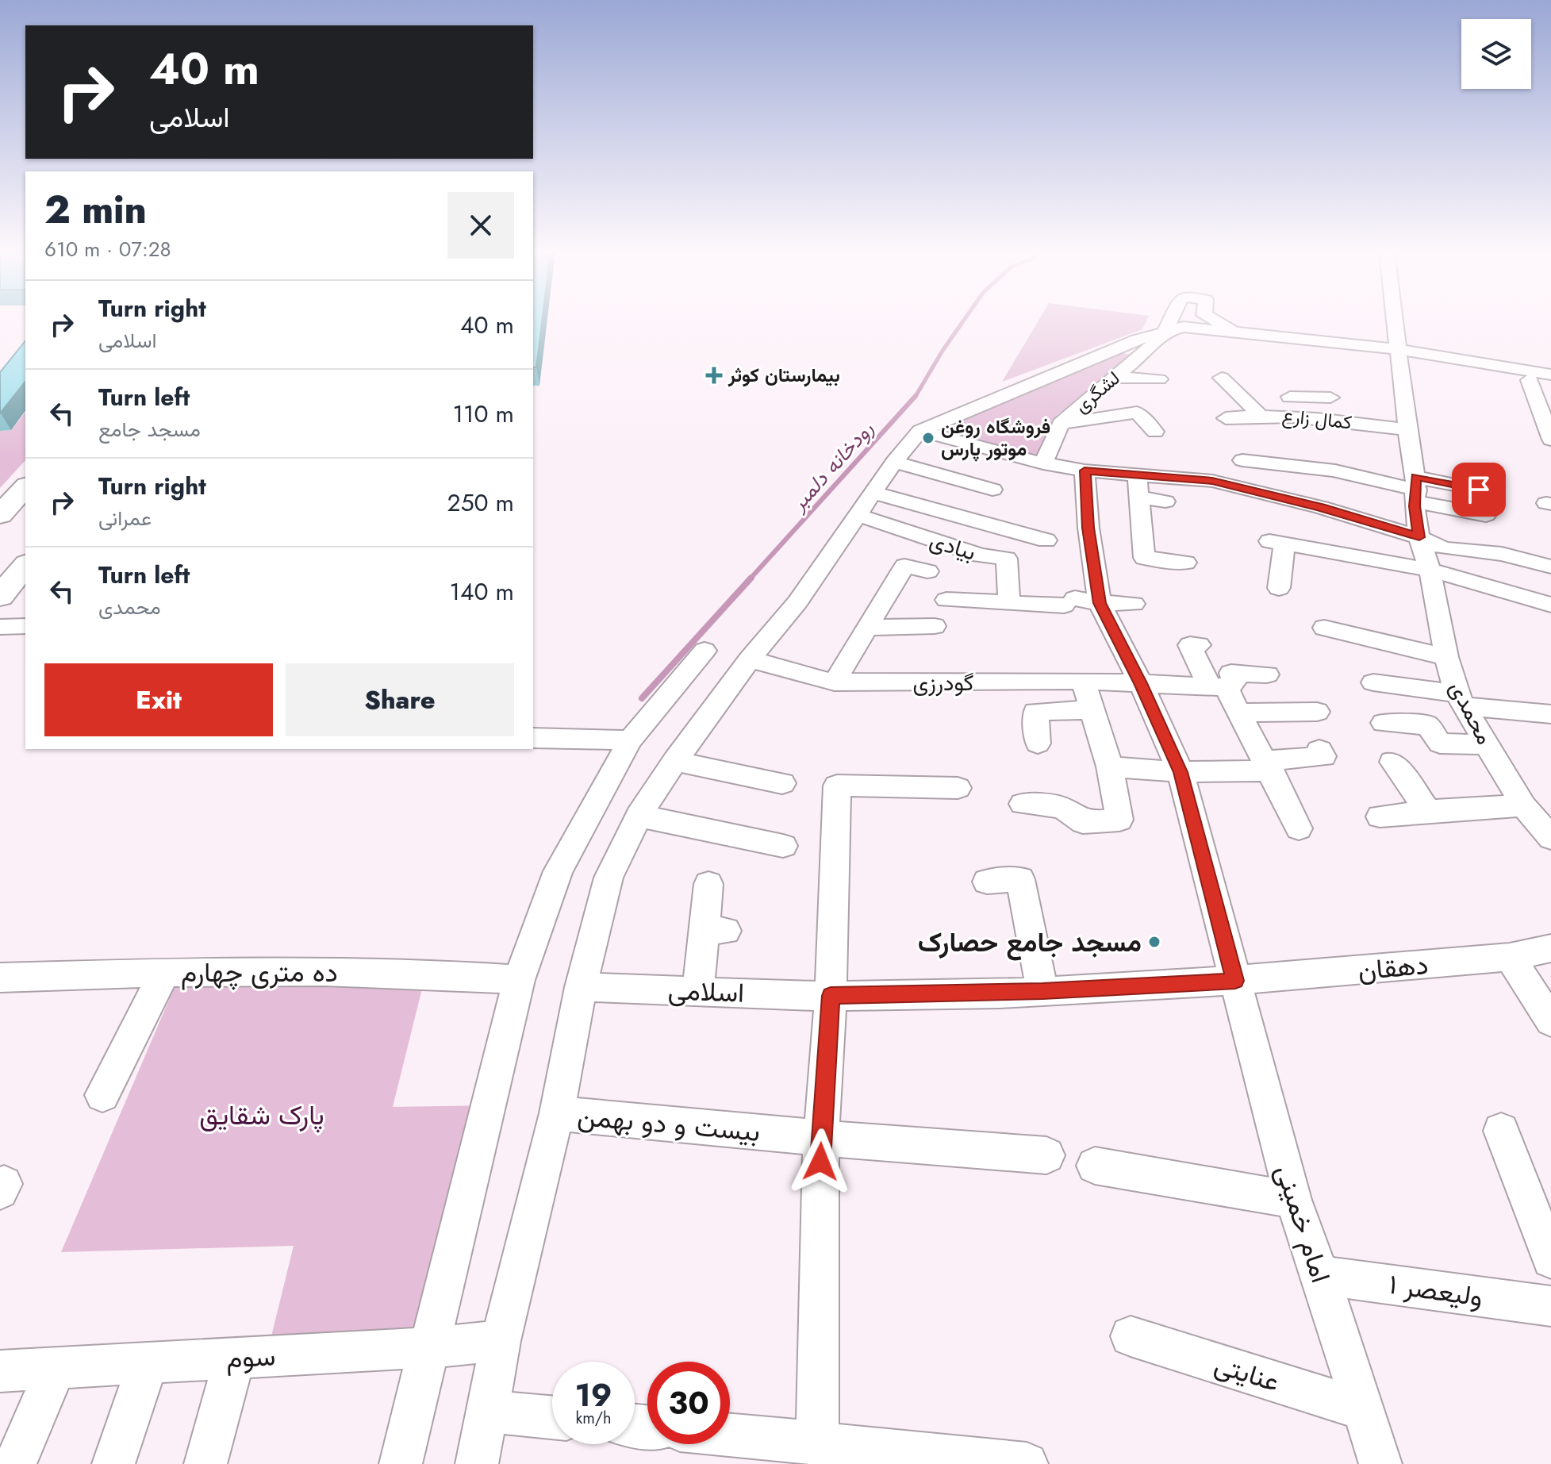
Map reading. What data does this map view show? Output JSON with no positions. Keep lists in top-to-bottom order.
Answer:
{
  "streets": {
    "street": [
      "لشگری",
      "کمال زارع",
      "بیادی",
      "گودرزی",
      "محمدی",
      "دهقان",
      "ده متری چهارم",
      "اسلامی",
      "بیست و دو بهمن",
      "امام خمینی",
      "ولیعصر ۱",
      "سوم",
      "عنایتی"
    ]
  },
  "crossings": [
    ["کمال زارع", "محمدی"],
    ["گودرزی", "امام خمینی"],
    ["دهقان", "اسلامی"],
    ["دهقان", "امام خمینی"],
    ["اسلامی", "امام خمینی"],
    ["امام خمینی", "ولیعصر ۱"],
    ["امام خمینی", "عنایتی"]
  ],
  "water": ["رودخانه دلمبر"],
  "parks": ["پارک شقایق"],
  "places": {
    "health": ["بیمارستان کوثر"],
    "other": ["فروشگاه روغن موتور پارس", "مسجد جامع حصارک"]
  },
  "page": {
    "turn": ["40 m", "اسلامی"],
    "heading": ["2 min", "610 m · 07:28"],
    "list": [
      {
        "name": "Turn right",
        "note": "اسلامی",
        "value": "40 m"
      },
      {
        "name": "Turn left",
        "note": "مسجد جامع",
        "value": "110 m"
      },
      {
        "name": "Turn right",
        "note": "عمرانی",
        "value": "250 m"
      },
      {
        "name": "Turn left",
        "note": "محمدی",
        "value": "140 m"
      }
    ],
    "buttons": ["Exit", "Share"],
    "speed": "19 km/h",
    "limit": "30"
  }
}
